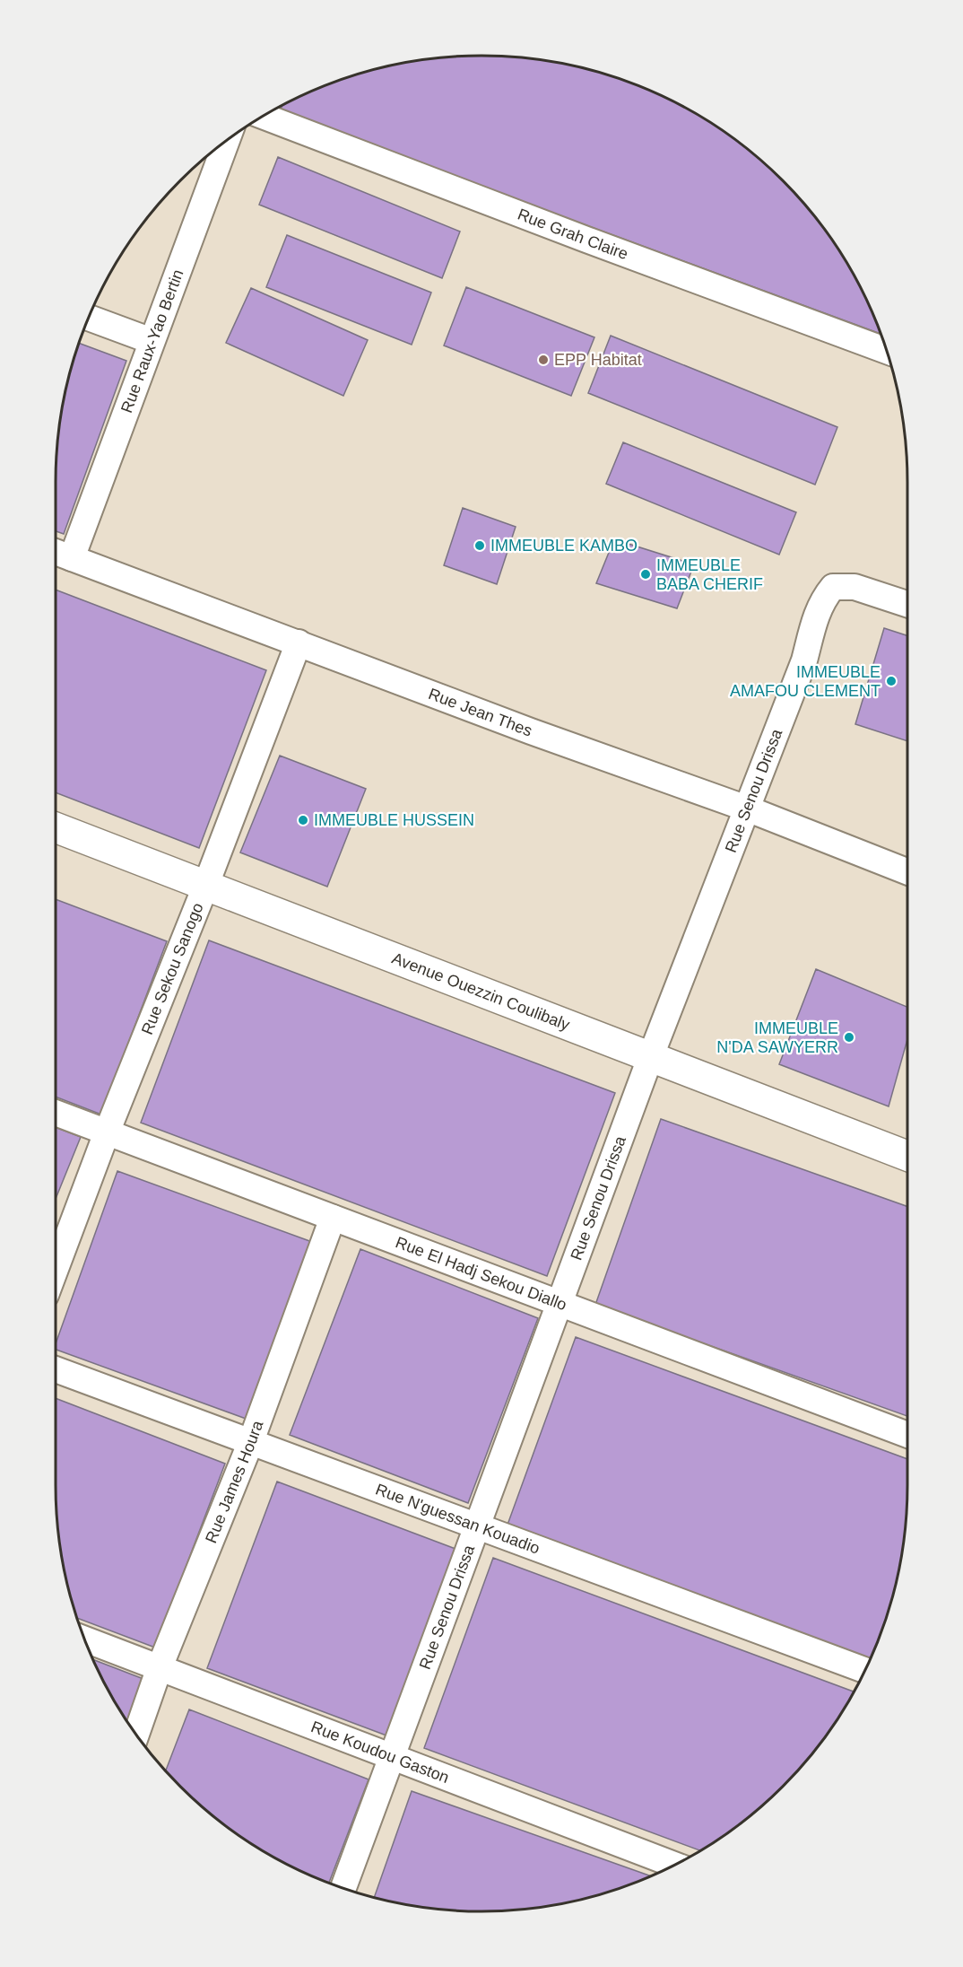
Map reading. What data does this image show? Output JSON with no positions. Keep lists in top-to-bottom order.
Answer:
{
  "streets": {
    "street": [
      "Rue Grah Claire",
      "Rue Raux-Yao Bertin",
      "Rue Jean Thes",
      "Rue Senou Drissa",
      "Rue Sekou Sanogo",
      "Avenue Ouezzin Coulibaly",
      "Rue El Hadj Sekou Diallo",
      "Rue James Houra",
      "Rue N'guessan Kouadio",
      "Rue Koudou Gaston"
    ]
  },
  "crossings": [
    ["Rue Raux-Yao Bertin", "Rue Jean Thes"],
    ["Rue Jean Thes", "Rue Senou Drissa"],
    ["Rue Jean Thes", "Rue Sekou Sanogo"],
    ["Rue Senou Drissa", "Avenue Ouezzin Coulibaly"],
    ["Rue Senou Drissa", "Rue El Hadj Sekou Diallo"],
    ["Rue Senou Drissa", "Rue N'guessan Kouadio"],
    ["Rue Senou Drissa", "Rue Koudou Gaston"],
    ["Rue Sekou Sanogo", "Avenue Ouezzin Coulibaly"],
    ["Rue Sekou Sanogo", "Rue El Hadj Sekou Diallo"],
    ["Rue El Hadj Sekou Diallo", "Rue James Houra"],
    ["Rue James Houra", "Rue N'guessan Kouadio"],
    ["Rue James Houra", "Rue Koudou Gaston"]
  ],
  "places": [
    "EPP Habitat",
    "IMMEUBLE KAMBO",
    "IMMEUBLE BABA CHERIF",
    "IMMEUBLE AMAFOU CLEMENT",
    "IMMEUBLE HUSSEIN",
    "IMMEUBLE N'DA SAWYERR"
  ]
}
